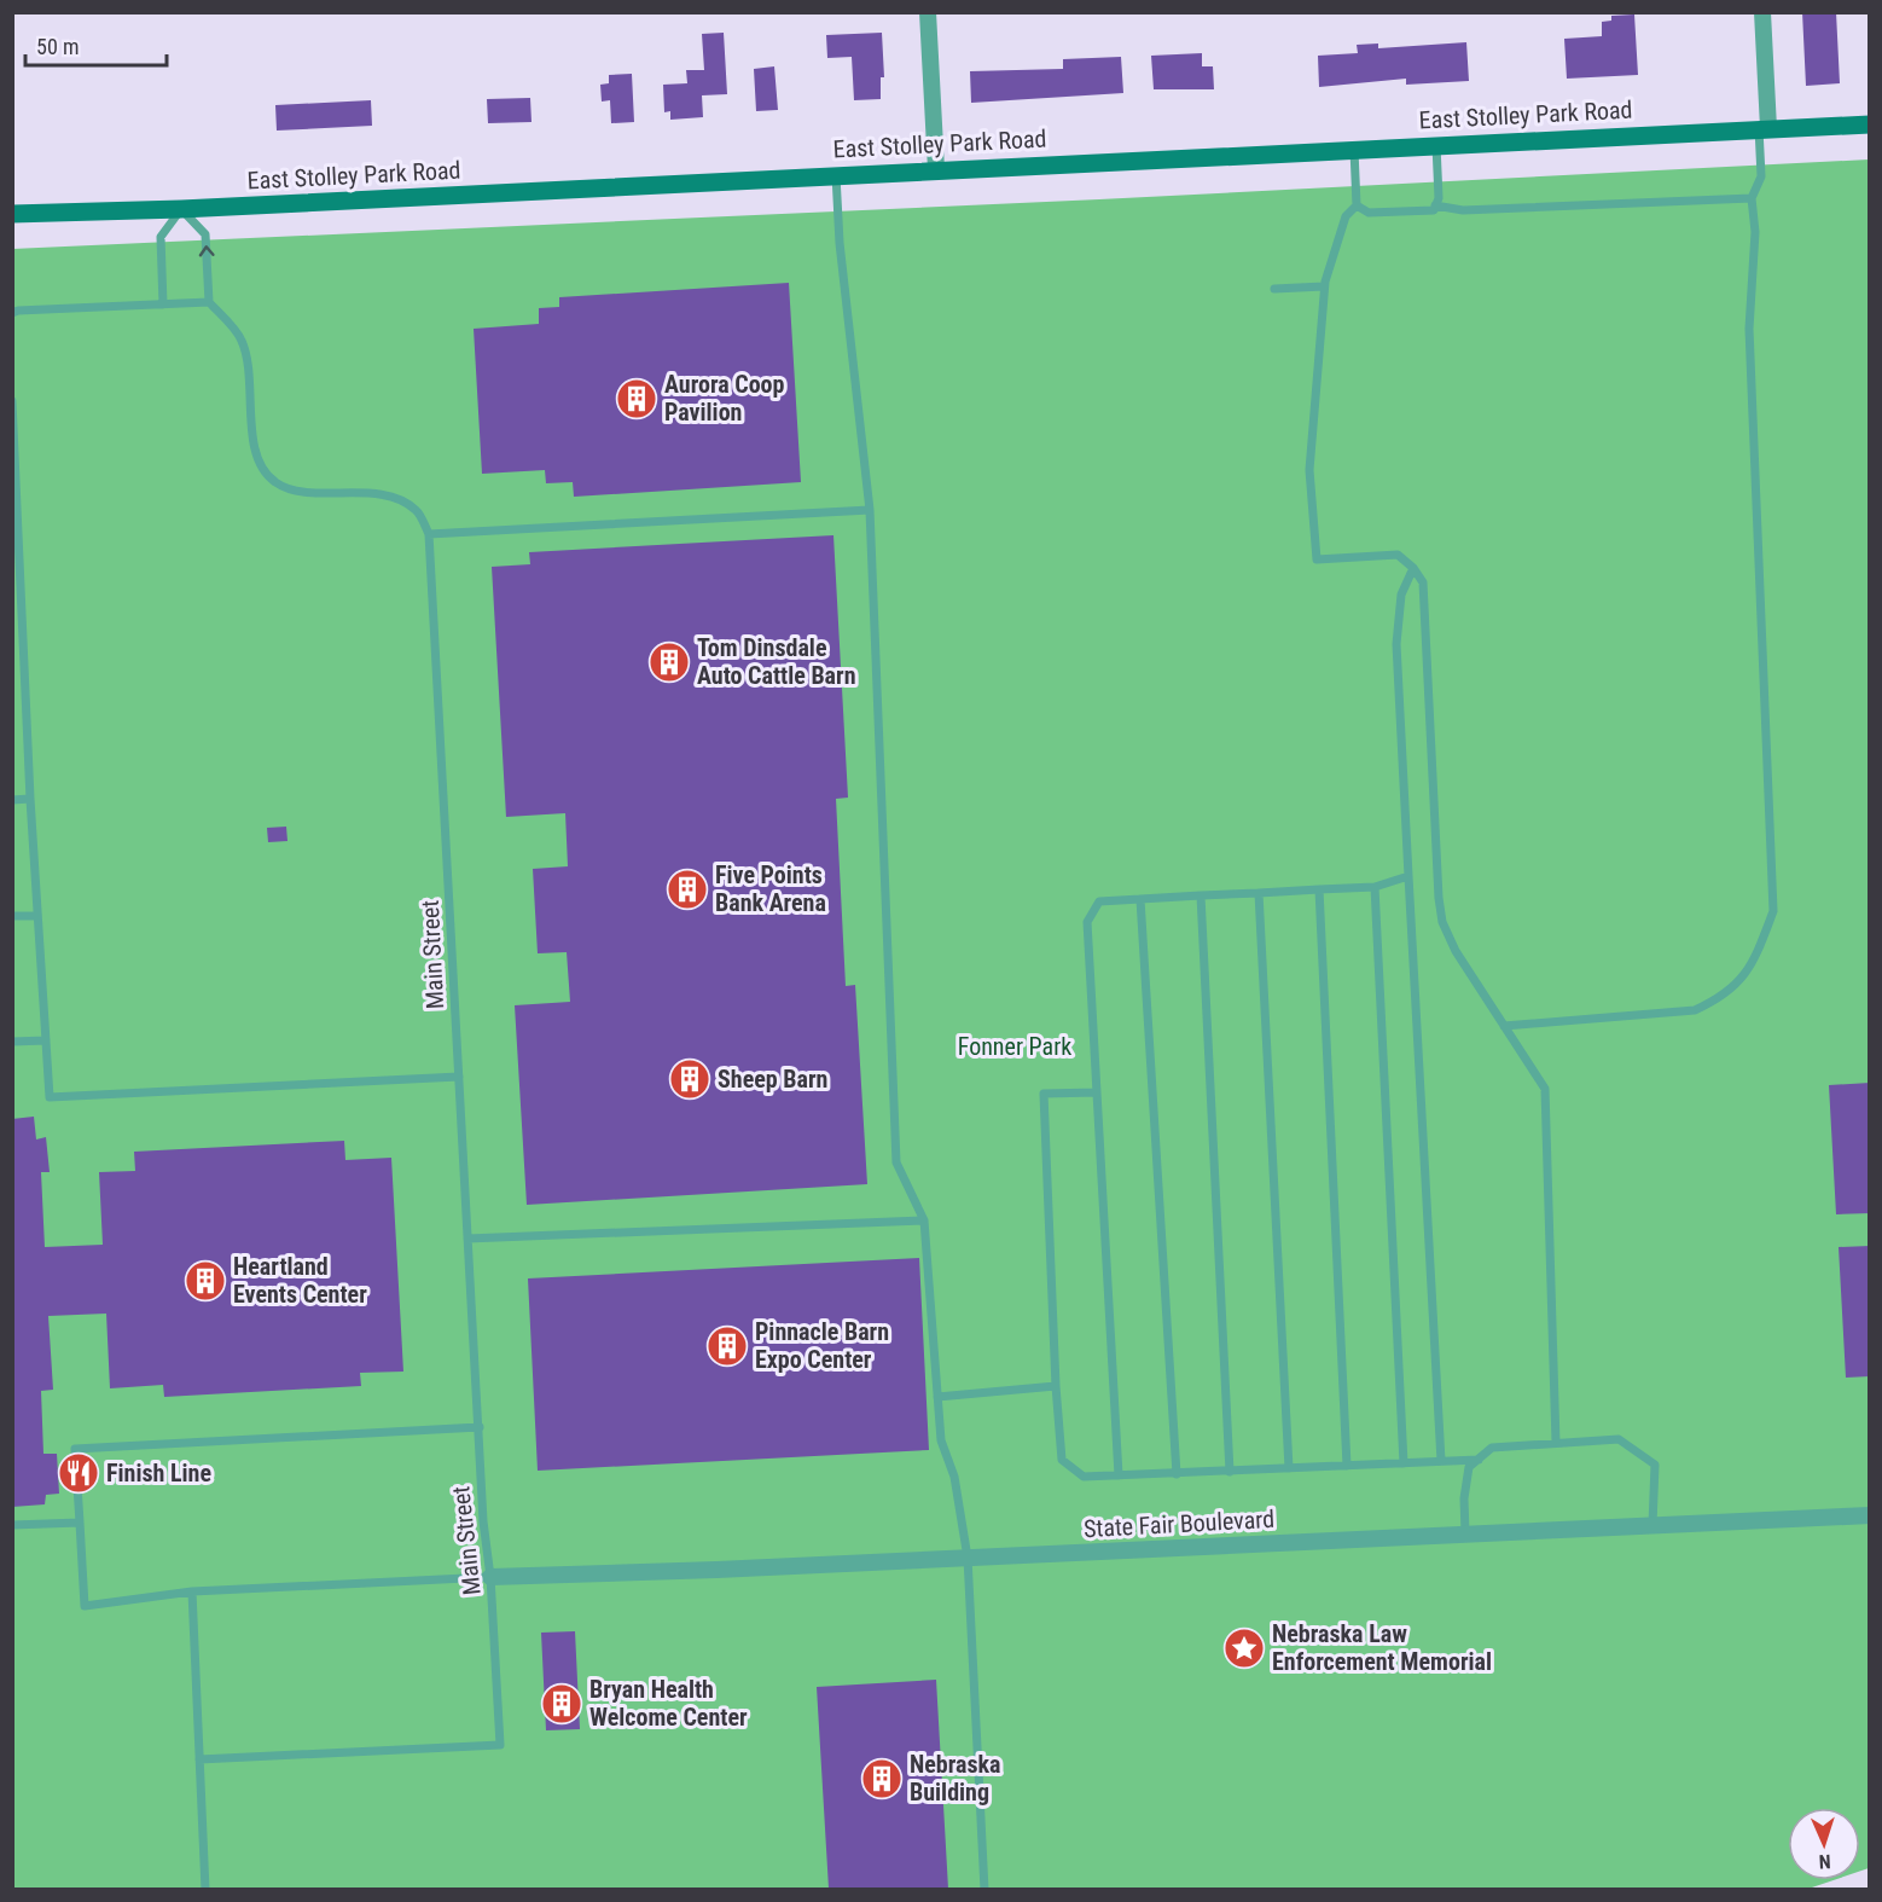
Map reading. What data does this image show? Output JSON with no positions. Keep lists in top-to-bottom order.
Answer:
{
  "streets": {
    "street": ["East Stolley Park Road", "State Fair Boulevard"],
    "lane": ["Main Street"]
  },
  "crossings": [
    ["Main Street", "State Fair Boulevard"]
  ],
  "parks": ["Fonner Park"],
  "places": {
    "building": [
      "Aurora Coop Pavilion",
      "Tom Dinsdale Auto Cattle Barn",
      "Five Points Bank Arena",
      "Sheep Barn",
      "Heartland Events Center",
      "Pinnacle Barn Expo Center",
      "Bryan Health Welcome Center",
      "Nebraska Building"
    ],
    "restaurant": ["Finish Line"],
    "place": ["Nebraska Law Enforcement Memorial"]
  },
  "scale_bar": "50 m",
  "north": "bottom"
}
